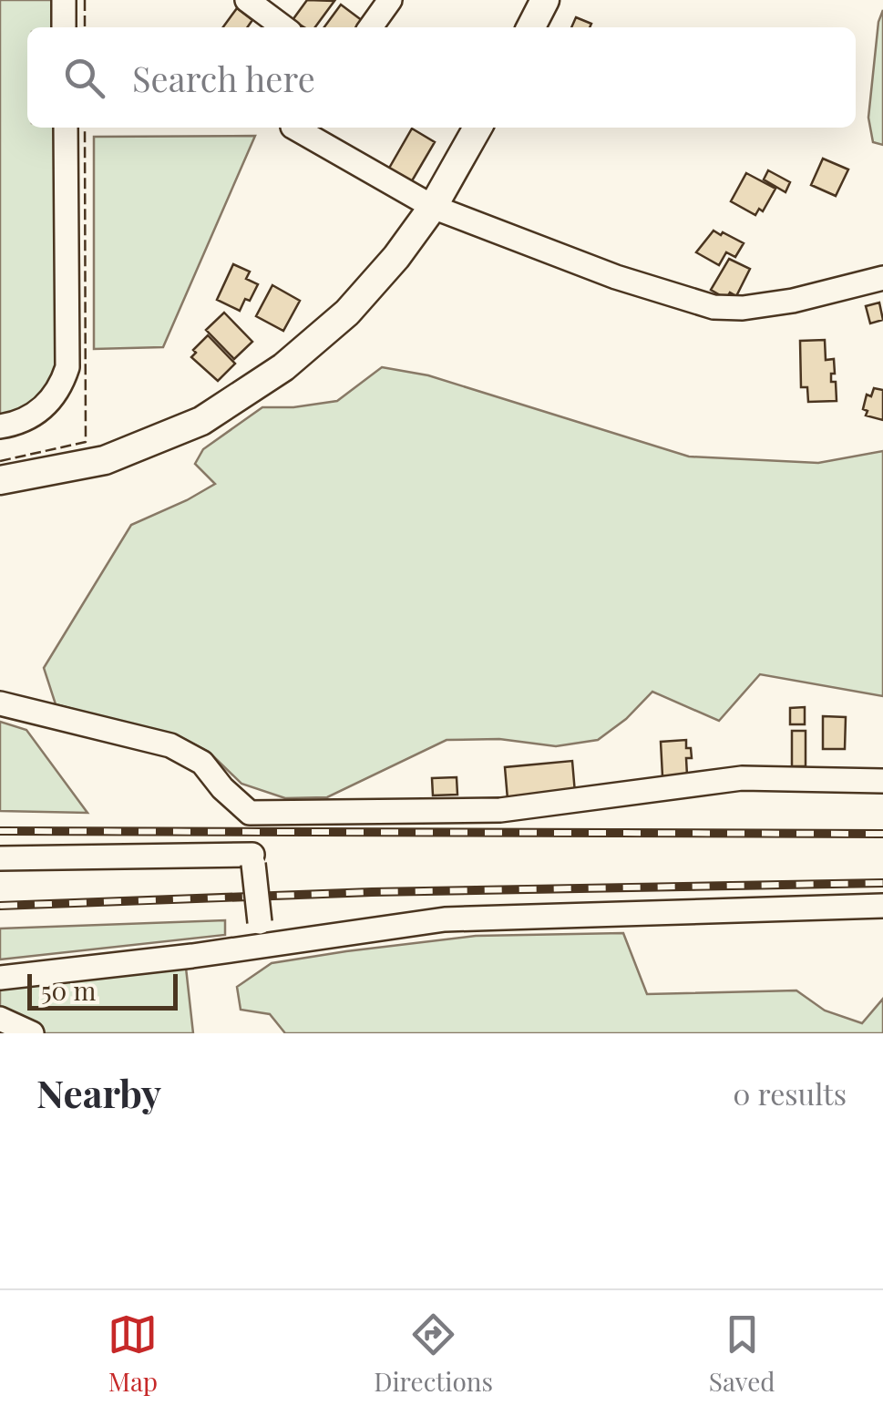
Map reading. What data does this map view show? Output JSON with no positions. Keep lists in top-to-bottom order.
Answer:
{
  "scale_bar": "50 m",
  "page": {
    "search": "Search here",
    "scale": "50 m",
    "heading": ["Nearby", "0 results"],
    "nav": ["Map", "Directions", "Saved"]
  }
}
